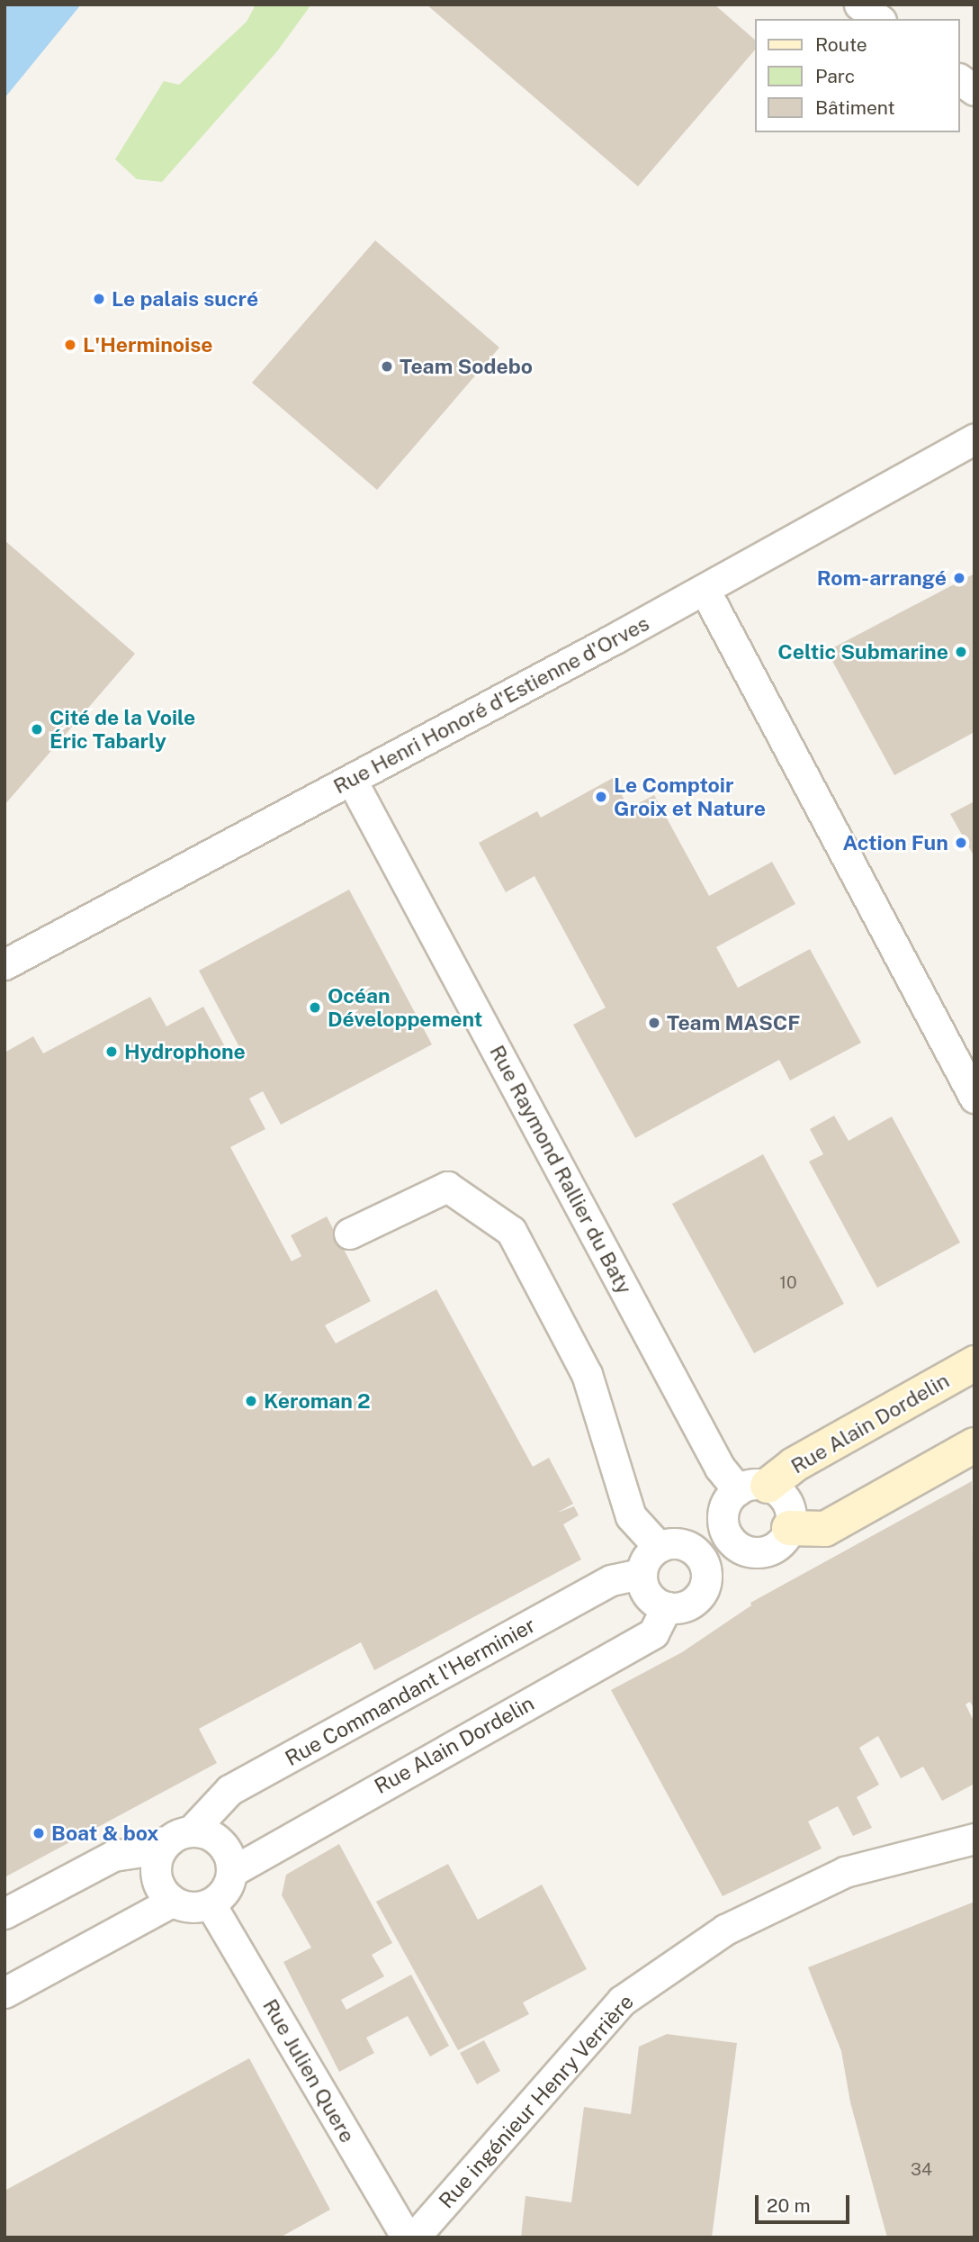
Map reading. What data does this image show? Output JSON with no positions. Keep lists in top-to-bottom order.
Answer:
{
  "streets": {
    "street": [
      "Rue Henri Honoré d'Estienne d'Orves",
      "Rue Raymond Rallier du Baty",
      "Rue Alain Dordelin",
      "Rue Commandant l'Herminier",
      "Rue Julien Quere",
      "Rue ingénieur Henry Verrière"
    ]
  },
  "crossings": [
    ["Rue Henri Honoré d'Estienne d'Orves", "Rue Raymond Rallier du Baty"],
    ["Rue Raymond Rallier du Baty", "Rue Alain Dordelin"],
    ["Rue Alain Dordelin", "Rue Commandant l'Herminier"],
    ["Rue Alain Dordelin", "Rue Julien Quere"],
    ["Rue Commandant l'Herminier", "Rue Julien Quere"]
  ],
  "places": [
    "Le palais sucré",
    "L'Herminoise",
    "Team Sodebo",
    "Rom-arrangé",
    "Celtic Submarine",
    "Cité de la Voile Éric Tabarly",
    "Le Comptoir Groix et Nature",
    "Action Fun",
    "Océan Développement",
    "Team MASCF",
    "Hydrophone",
    "Keroman 2",
    "Boat & box"
  ],
  "house_numbers": ["10", "34"],
  "legend": ["Route", "Parc", "Bâtiment"],
  "scale_bar": "20 m"
}
